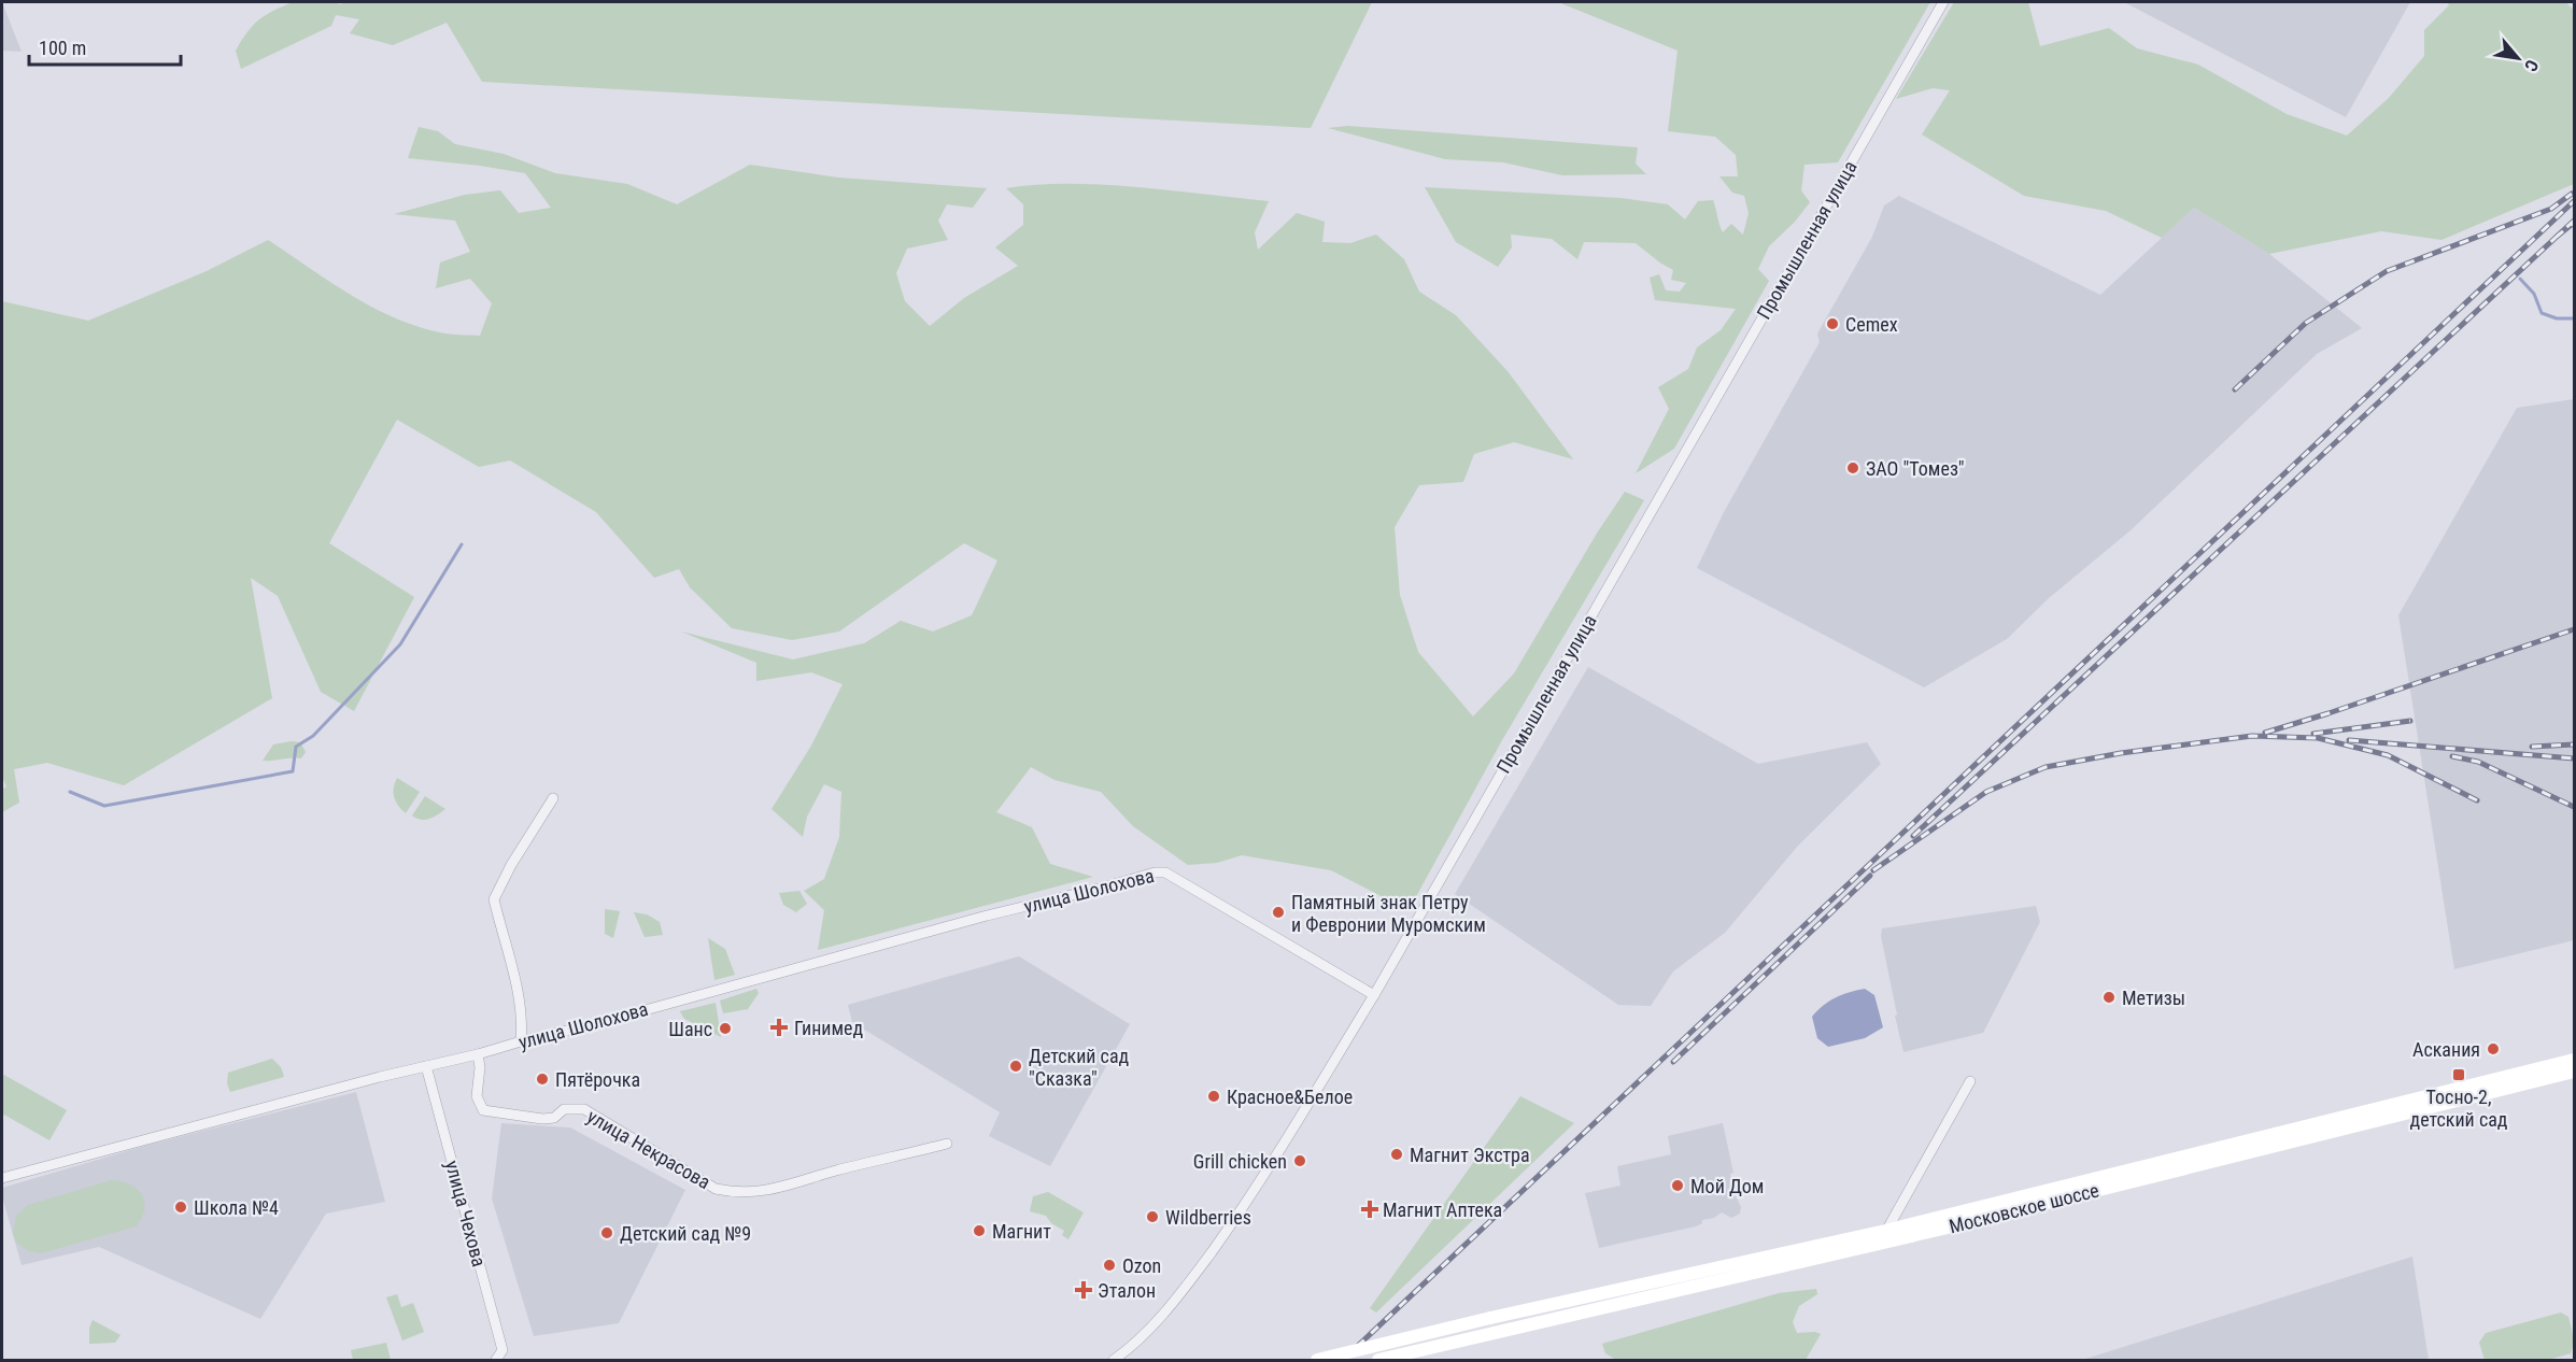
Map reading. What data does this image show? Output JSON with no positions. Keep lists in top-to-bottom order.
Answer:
{
  "streets": {
    "main road": ["Московское шоссе"],
    "street": [
      "Промышленная улица",
      "улица Шолохова",
      "улица Некрасова",
      "улица Чехова"
    ]
  },
  "crossings": [
    ["Промышленная улица", "улица Шолохова"],
    ["улица Шолохова", "улица Некрасова"],
    ["улица Шолохова", "улица Чехова"]
  ],
  "places": {
    "other": [
      "Cemex",
      "ЗАО \"Томез\"",
      "Памятный знак Петру и Февронии Муромским",
      "Метизы",
      "Шанс",
      "Аскания",
      "Детский сад \"Сказка\"",
      "Пятёрочка",
      "Красное&Белое",
      "Магнит Экстра",
      "Grill chicken",
      "Мой Дом",
      "Школа №4",
      "Wildberries",
      "Магнит",
      "Детский сад №9",
      "Ozon"
    ],
    "health": ["Гинимед", "Магнит Аптека", "Эталон"],
    "transit": ["Тосно-2, детский сад"]
  },
  "scale_bar": "100 m",
  "north": "bottom right"
}
